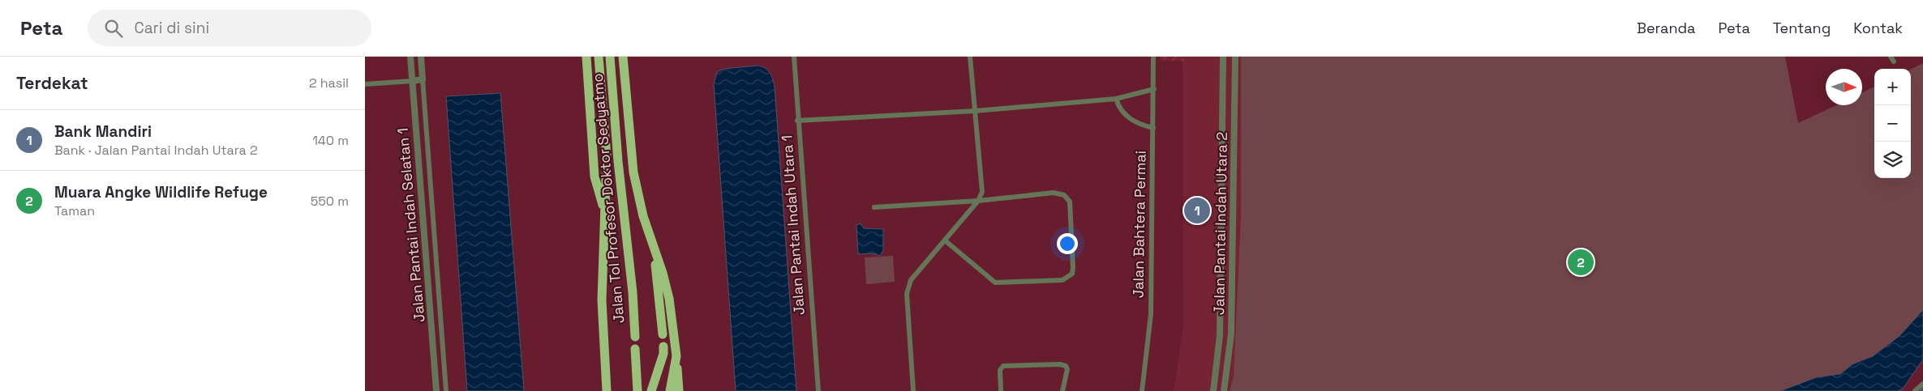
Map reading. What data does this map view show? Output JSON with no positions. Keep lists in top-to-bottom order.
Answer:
{
  "streets": {
    "highway": ["Jalan Tol Profesor Doktor Sedyatmo"],
    "street": [
      "Jalan Pantai Indah Utara 2",
      "Jalan Bahtera Permai",
      "Jalan Pantai Indah Selatan 1",
      "Jalan Pantai Indah Utara 1"
    ]
  },
  "north": "right",
  "page": {
    "header": "Peta",
    "search": "Cari di sini",
    "nav": [
      "Beranda",
      "Peta",
      "Tentang",
      "Kontak"
    ],
    "heading": ["Terdekat", "2 hasil"],
    "map_buttons": ["+", "−"],
    "list": [
      {
        "mark": "1",
        "name": "Bank Mandiri",
        "note": "Bank · Jalan Pantai Indah Utara 2",
        "value": "140 m"
      },
      {
        "mark": "2",
        "name": "Muara Angke Wildlife Refuge",
        "note": "Taman",
        "value": "550 m"
      }
    ],
    "pins": ["1", "2"]
  }
}
